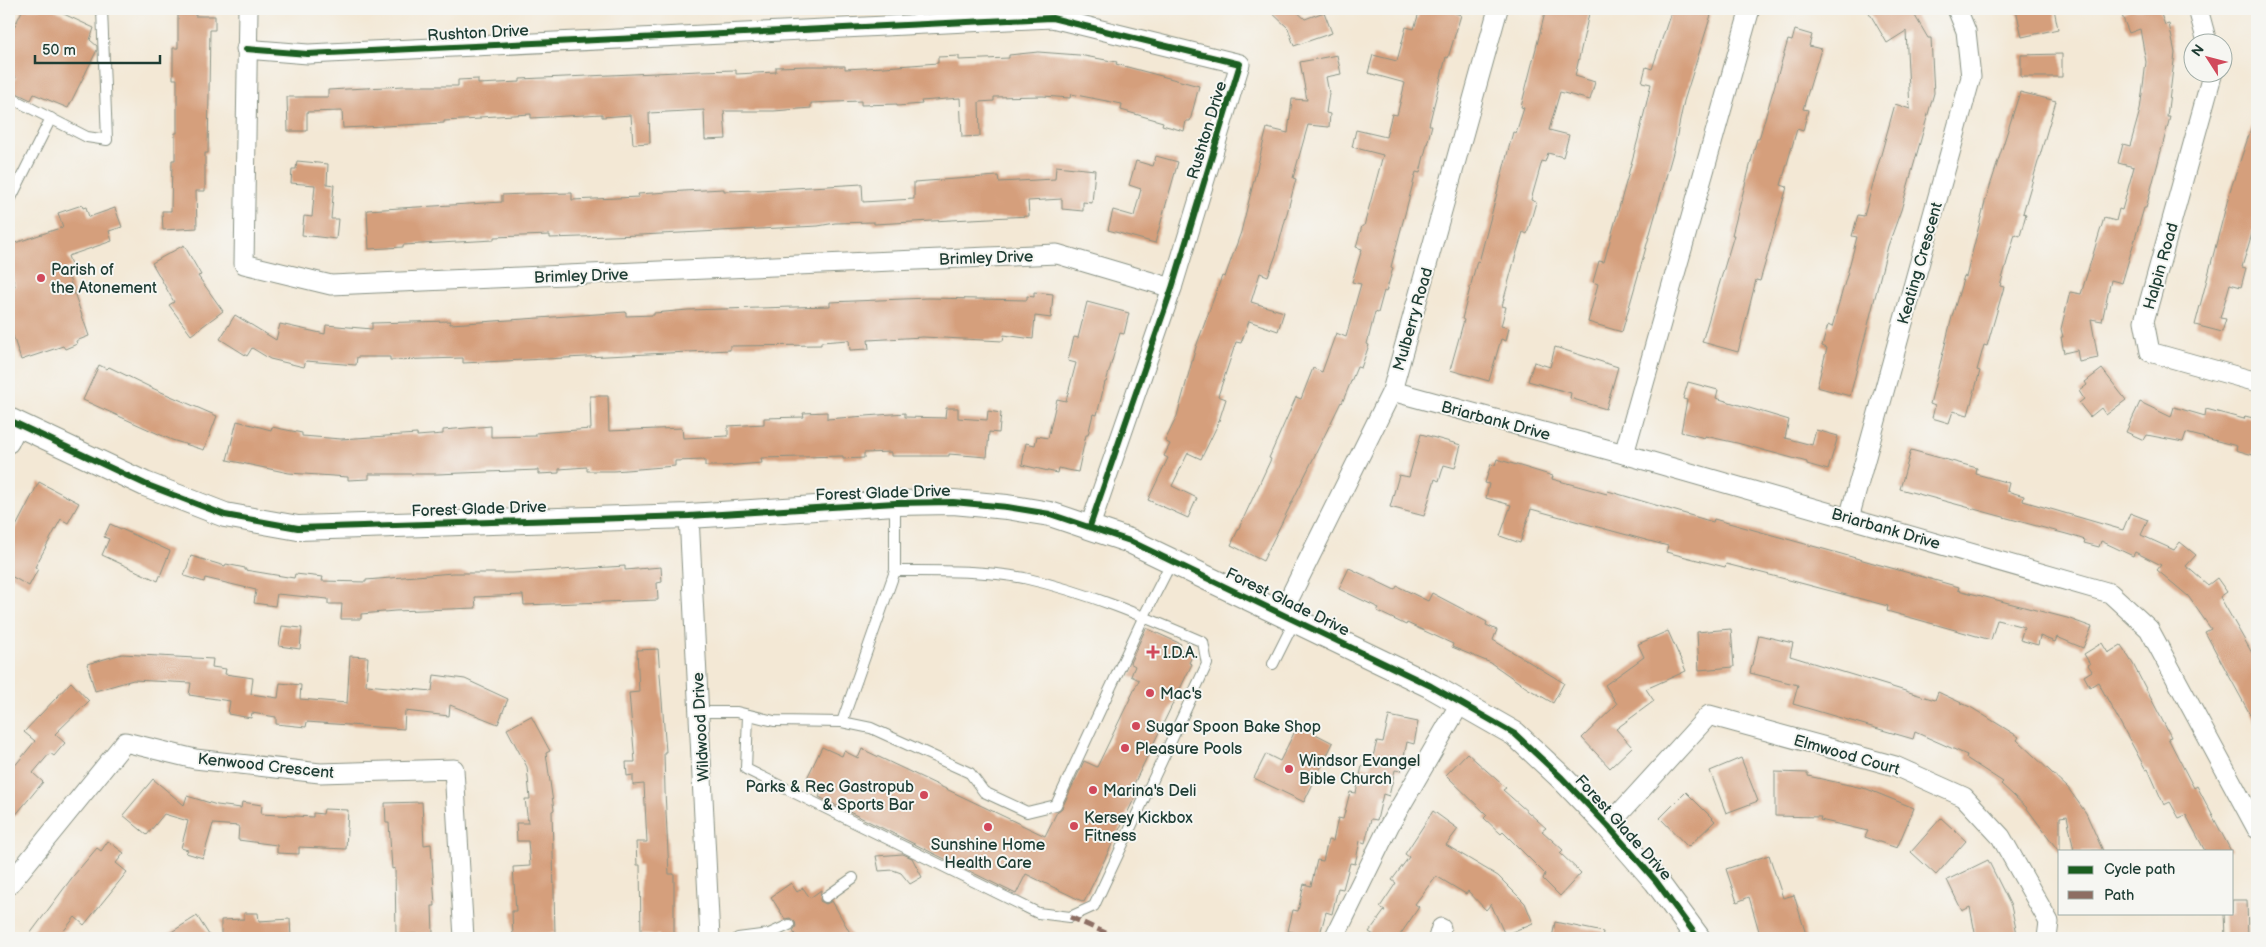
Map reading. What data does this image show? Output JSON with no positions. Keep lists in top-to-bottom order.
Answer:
{
  "streets": {
    "street": [
      "Rushton Drive",
      "Brimley Drive",
      "Keating Crescent",
      "Halpin Road",
      "Mulberry Road",
      "Briarbank Drive",
      "Forest Glade Drive",
      "Wildwood Drive",
      "Elmwood Court",
      "Kenwood Crescent"
    ]
  },
  "crossings": [
    ["Rushton Drive", "Brimley Drive"],
    ["Rushton Drive", "Forest Glade Drive"],
    ["Keating Crescent", "Briarbank Drive"],
    ["Mulberry Road", "Briarbank Drive"],
    ["Mulberry Road", "Forest Glade Drive"],
    ["Forest Glade Drive", "Wildwood Drive"],
    ["Forest Glade Drive", "Elmwood Court"]
  ],
  "places": {
    "other": [
      "Parish of the Atonement",
      "Mac's",
      "Sugar Spoon Bake Shop",
      "Pleasure Pools",
      "Windsor Evangel Bible Church",
      "Marina's Deli",
      "Parks & Rec Gastropub & Sports Bar",
      "Kersey Kickbox Fitness",
      "Sunshine Home Health Care"
    ],
    "health": ["I.D.A."]
  },
  "legend": ["Cycle path", "Path"],
  "scale_bar": "50 m",
  "north": "top left"
}
